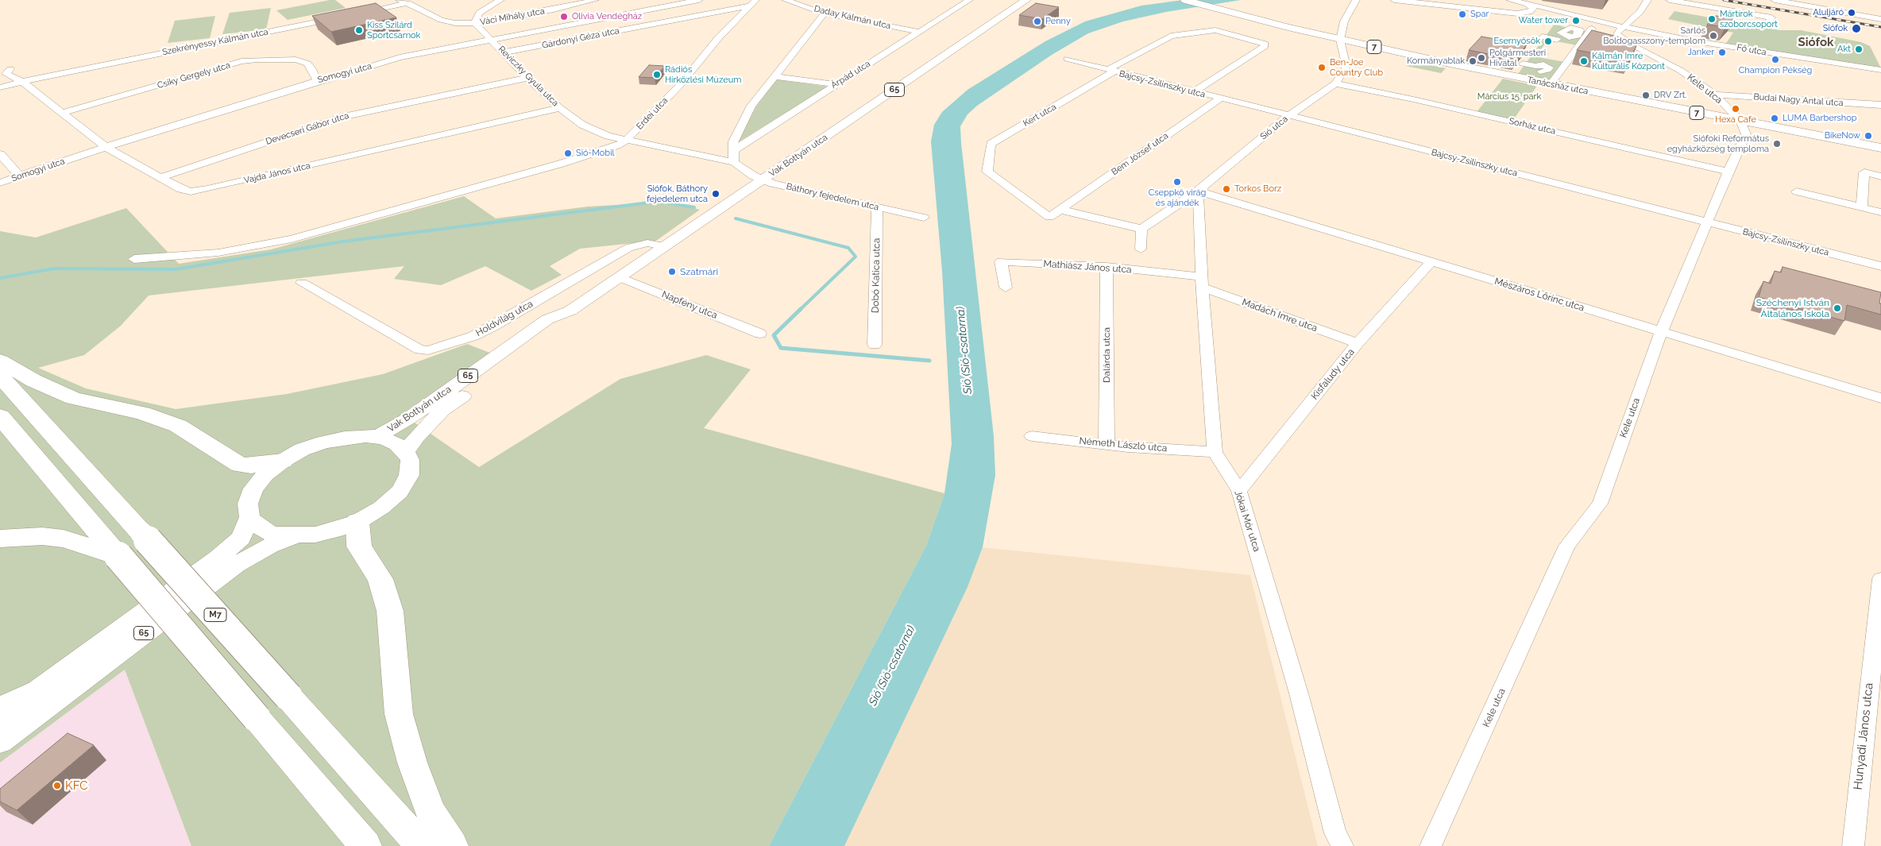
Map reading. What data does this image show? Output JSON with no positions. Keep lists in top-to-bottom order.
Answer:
{
  "streets": {
    "highway": ["M7"],
    "main road": [
      "7",
      "Tanácsház utca",
      "65",
      "Vak Bottyán utca"
    ],
    "street": [
      "Váci Mihály utca",
      "Daday Kálmán utca",
      "Gárdonyi Géza utca",
      "Szekrényessy Kálmán utca",
      "Fő utca",
      "Somogyi utca",
      "Árpád utca",
      "Csiky Gergely utca",
      "Reviczky Gyula utca",
      "Bajcsy-Zsilinszky utca",
      "Kele utca",
      "Budai Nagy Antal utca",
      "Erdei utca",
      "Kert utca",
      "Sorház utca",
      "Sió utca",
      "Devecseri Gábor utca",
      "Bem József utca",
      "Vajda János utca",
      "Báthory fejedelem utca",
      "Mathiász János utca",
      "Dobó Katica utca",
      "Mészáros Lőrinc utca",
      "Napfény utca",
      "Madách Imre utca",
      "Holdvilág utca",
      "Dalárda utca",
      "Kisfaludy utca",
      "Németh László utca",
      "Jókai Mór utca",
      "Hunyadi János utca"
    ]
  },
  "crossings": [
    ["Váci Mihály utca", "Szekrényessy Kálmán utca"],
    ["Váci Mihály utca", "Reviczky Gyula utca"],
    ["Daday Kálmán utca", "Árpád utca"],
    ["Gárdonyi Géza utca", "Reviczky Gyula utca"],
    ["Gárdonyi Géza utca", "Erdei utca"],
    ["Szekrényessy Kálmán utca", "Vajda János utca"],
    ["Fő utca", "Kele utca"],
    ["Somogyi utca", "Csiky Gergely utca"],
    ["Somogyi utca", "Reviczky Gyula utca"],
    ["Somogyi utca", "Vajda János utca"],
    ["Árpád utca", "Reviczky Gyula utca"],
    ["Árpád utca", "Báthory fejedelem utca"],
    ["Csiky Gergely utca", "Vajda János utca"],
    ["Reviczky Gyula utca", "Erdei utca"],
    ["Reviczky Gyula utca", "Devecseri Gábor utca"],
    ["Reviczky Gyula utca", "Vajda János utca"],
    ["Reviczky Gyula utca", "Báthory fejedelem utca"],
    ["Bajcsy-Zsilinszky utca", "Kele utca"],
    ["Bajcsy-Zsilinszky utca", "Kert utca"],
    ["Bajcsy-Zsilinszky utca", "Sió utca"],
    ["Bajcsy-Zsilinszky utca", "Bem József utca"],
    ["Tanácsház utca", "Kele utca"],
    ["Tanácsház utca", "Sió utca"],
    ["Kele utca", "Budai Nagy Antal utca"],
    ["Kele utca", "Sorház utca"],
    ["Kele utca", "Mészáros Lőrinc utca"],
    ["65", "Vak Bottyán utca"],
    ["Sorház utca", "Sió utca"],
    ["Sió utca", "Mészáros Lőrinc utca"],
    ["Sió utca", "Jókai Mór utca"],
    ["Devecseri Gábor utca", "Vajda János utca"],
    ["Vak Bottyán utca", "Báthory fejedelem utca"],
    ["Vak Bottyán utca", "Napfény utca"],
    ["Vak Bottyán utca", "Holdvilág utca"],
    ["Báthory fejedelem utca", "Dobó Katica utca"],
    ["Mathiász János utca", "Madách Imre utca"],
    ["Mathiász János utca", "Dalárda utca"],
    ["Mathiász János utca", "Jókai Mór utca"],
    ["Mészáros Lőrinc utca", "Kisfaludy utca"],
    ["Mészáros Lőrinc utca", "Jókai Mór utca"],
    ["Madách Imre utca", "Kisfaludy utca"],
    ["Madách Imre utca", "Jókai Mór utca"],
    ["Dalárda utca", "Németh László utca"],
    ["Kisfaludy utca", "Jókai Mór utca"],
    ["Németh László utca", "Jókai Mór utca"]
  ],
  "districts": ["Siófok"],
  "water": ["Sió (Sió-csatorna)"],
  "parks": ["Március 15. park"],
  "places": [
    "Aluljáró",
    "Spar",
    "Olivia Vendégház",
    "Mártírok szoborcsoport",
    "Water tower",
    "Penny",
    "Siófok",
    "Kiss Szilárd Sportcsarnok",
    "Sarlós Boldogasszony-templom",
    "Esernyősök",
    "Akt",
    "Janker",
    "Polgármesteri Hivatal",
    "Champion Pékség",
    "Kormányablak",
    "Kálmán Imre Kulturális Központ",
    "Ben-Joe Country Club",
    "Rádiós Hírközlési Múzeum",
    "DRV Zrt.",
    "Hexa Cafe",
    "LUMA Barbershop",
    "BikeNow",
    "Siófoki Református egyházközség temploma",
    "Sió-Mobil",
    "Cseppkő virág és ajándék",
    "Torkos Borz",
    "Siófok, Báthory fejedelem utca",
    "Szatmári",
    "Széchenyi István Általános Iskola",
    "KFC"
  ]
}
